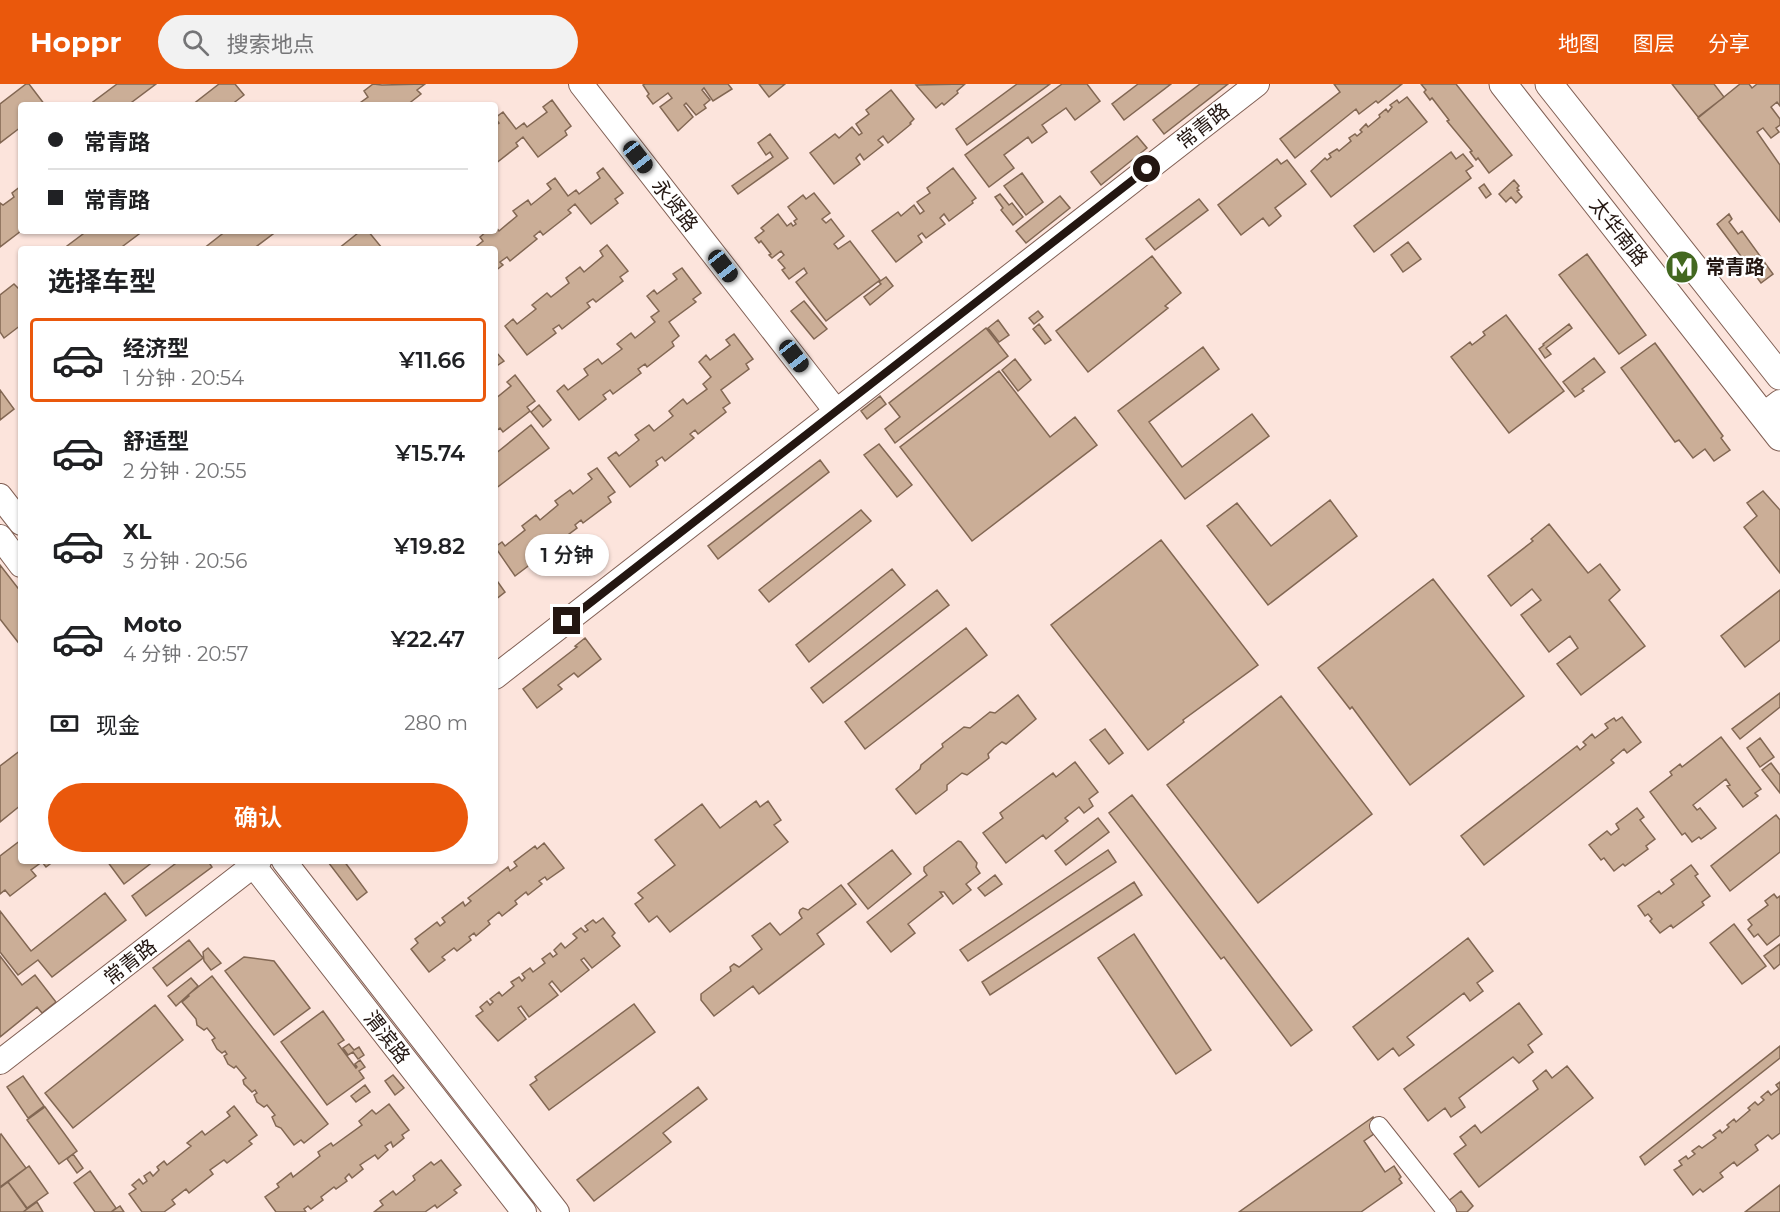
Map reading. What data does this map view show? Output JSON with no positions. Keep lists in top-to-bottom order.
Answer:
{
  "streets": {
    "main road": ["太华南路"],
    "street": ["常青路", "永贤路", "渭滨路"]
  },
  "crossings": [
    ["常青路", "永贤路"]
  ],
  "places": {
    "metro station": ["常青路"]
  },
  "page": {
    "header": "Hoppr",
    "search": "搜索地点",
    "nav": ["地图", "图层", "分享"],
    "banner": ["常青路", "常青路"],
    "heading": "选择车型",
    "list": [
      {
        "name": "经济型",
        "note": "1 分钟 · 20:54",
        "value": "¥11.66"
      },
      {
        "name": "舒适型",
        "note": "2 分钟 · 20:55",
        "value": "¥15.74"
      },
      {
        "name": "XL",
        "note": "3 分钟 · 20:56",
        "value": "¥19.82"
      },
      {
        "name": "Moto",
        "note": "4 分钟 · 20:57",
        "value": "¥22.47"
      }
    ],
    "bubble": "1 分钟",
    "pay": ["现金", "280 m"],
    "buttons": "确认"
  }
}
